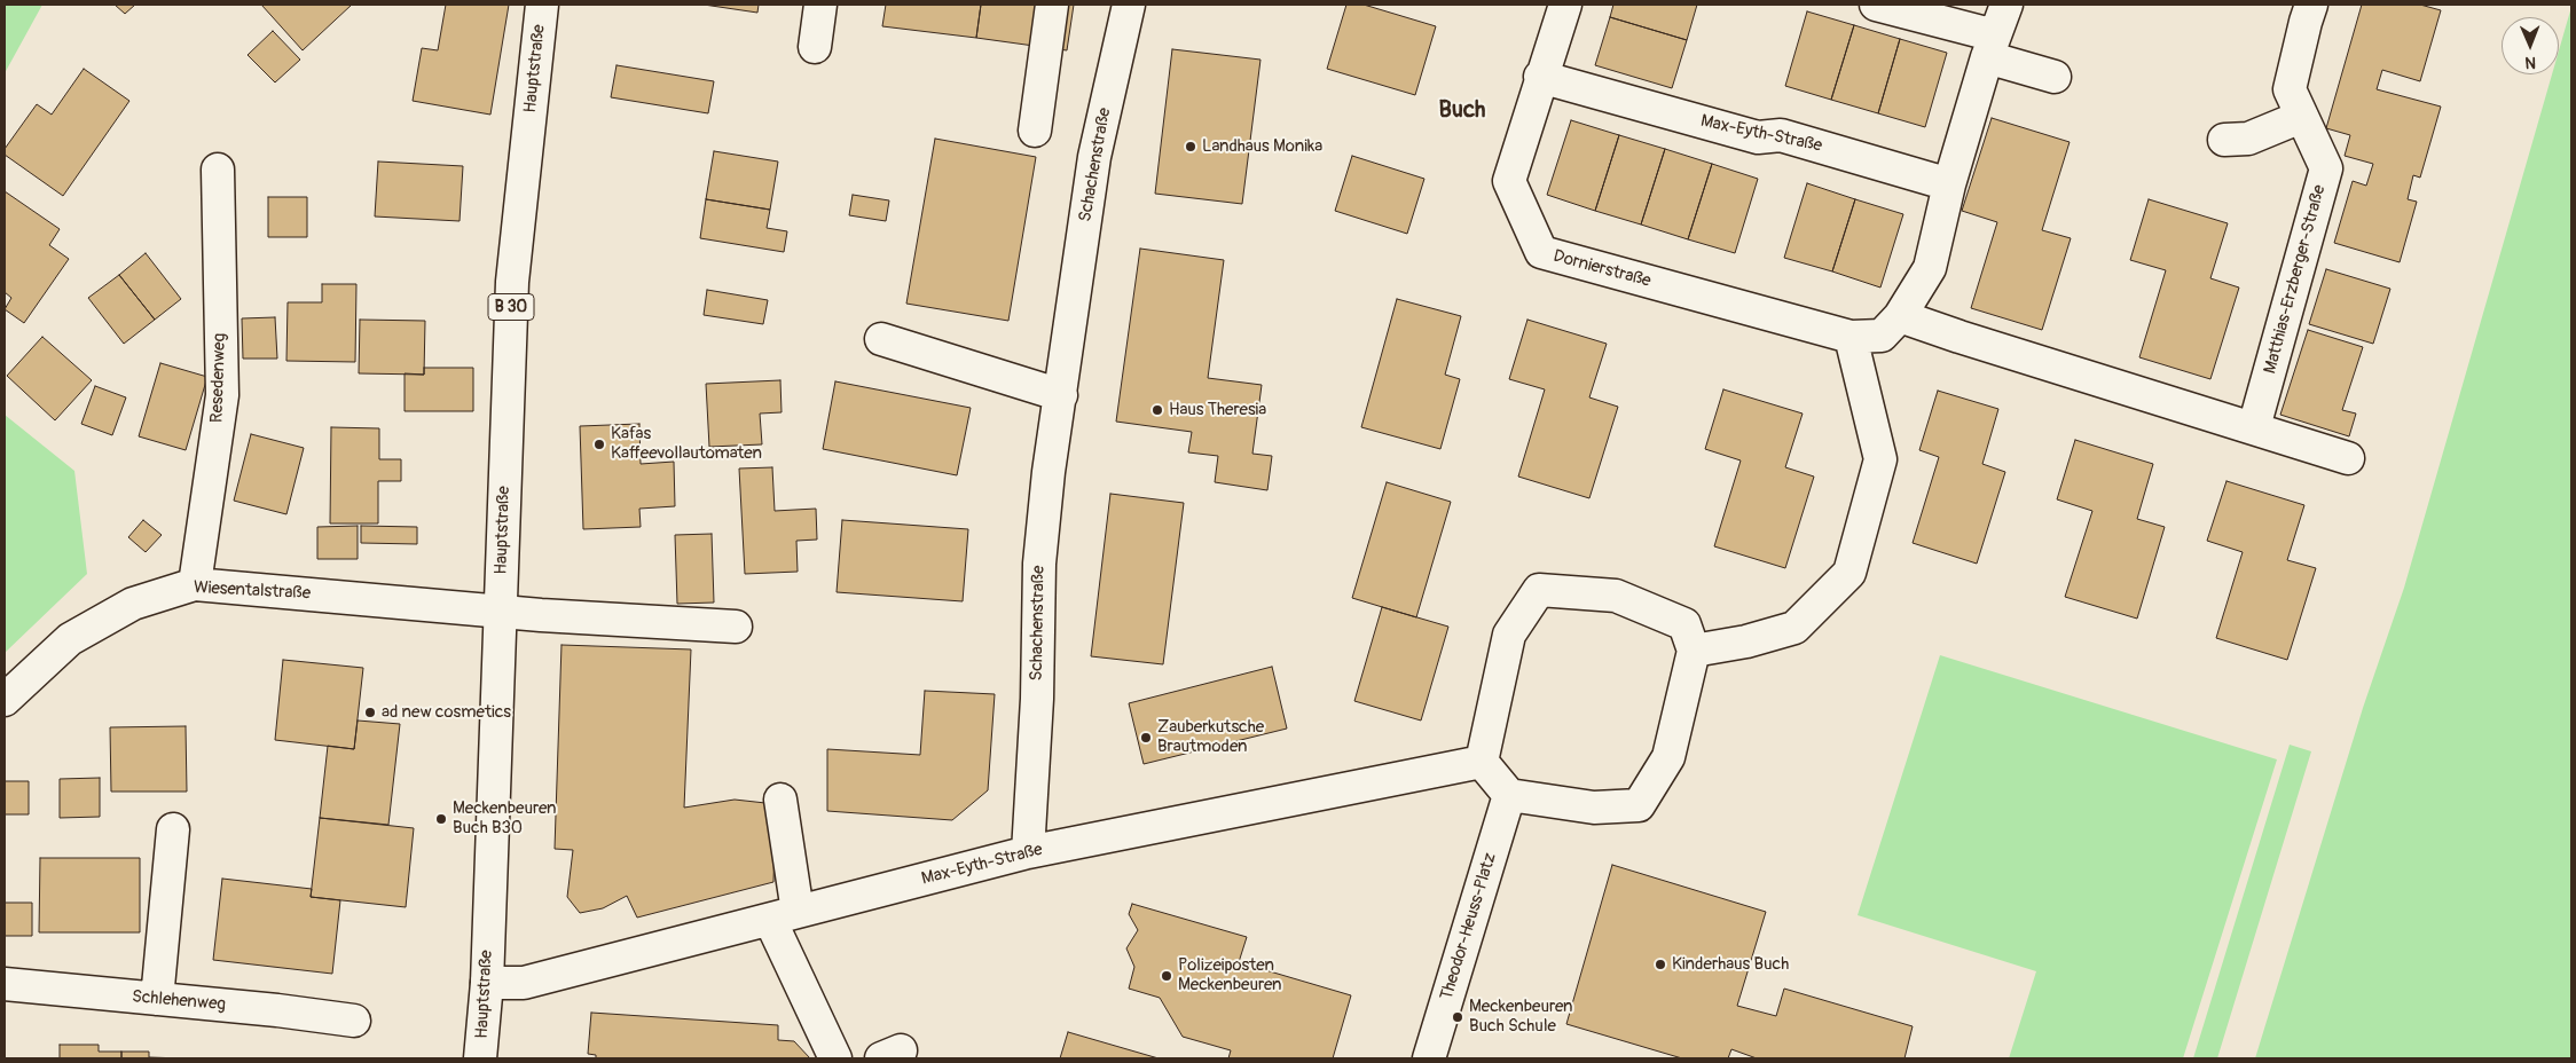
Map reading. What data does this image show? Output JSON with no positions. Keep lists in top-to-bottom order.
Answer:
{
  "streets": {
    "street": [
      "Hauptstraße",
      "Max-Eyth-Straße",
      "Schachenstraße",
      "Dornierstraße",
      "Matthias-Erzberger-Straße",
      "B 30",
      "Resedenweg",
      "Wiesentalstraße",
      "Theodor-Heuss-Platz",
      "Schlehenweg"
    ]
  },
  "crossings": [
    ["Hauptstraße", "Max-Eyth-Straße"],
    ["Hauptstraße", "Wiesentalstraße"],
    ["Max-Eyth-Straße", "Schachenstraße"],
    ["Max-Eyth-Straße", "Dornierstraße"],
    ["Resedenweg", "Wiesentalstraße"]
  ],
  "districts": ["Buch"],
  "places": [
    "Landhaus Monika",
    "Haus Theresia",
    "Kafas Kaffeevollautomaten",
    "ad new cosmetics",
    "Zauberkutsche Brautmoden",
    "Meckenbeuren Buch B30",
    "Kinderhaus Buch",
    "Polizeiposten Meckenbeuren",
    "Meckenbeuren Buch Schule"
  ],
  "north": "bottom"
}
